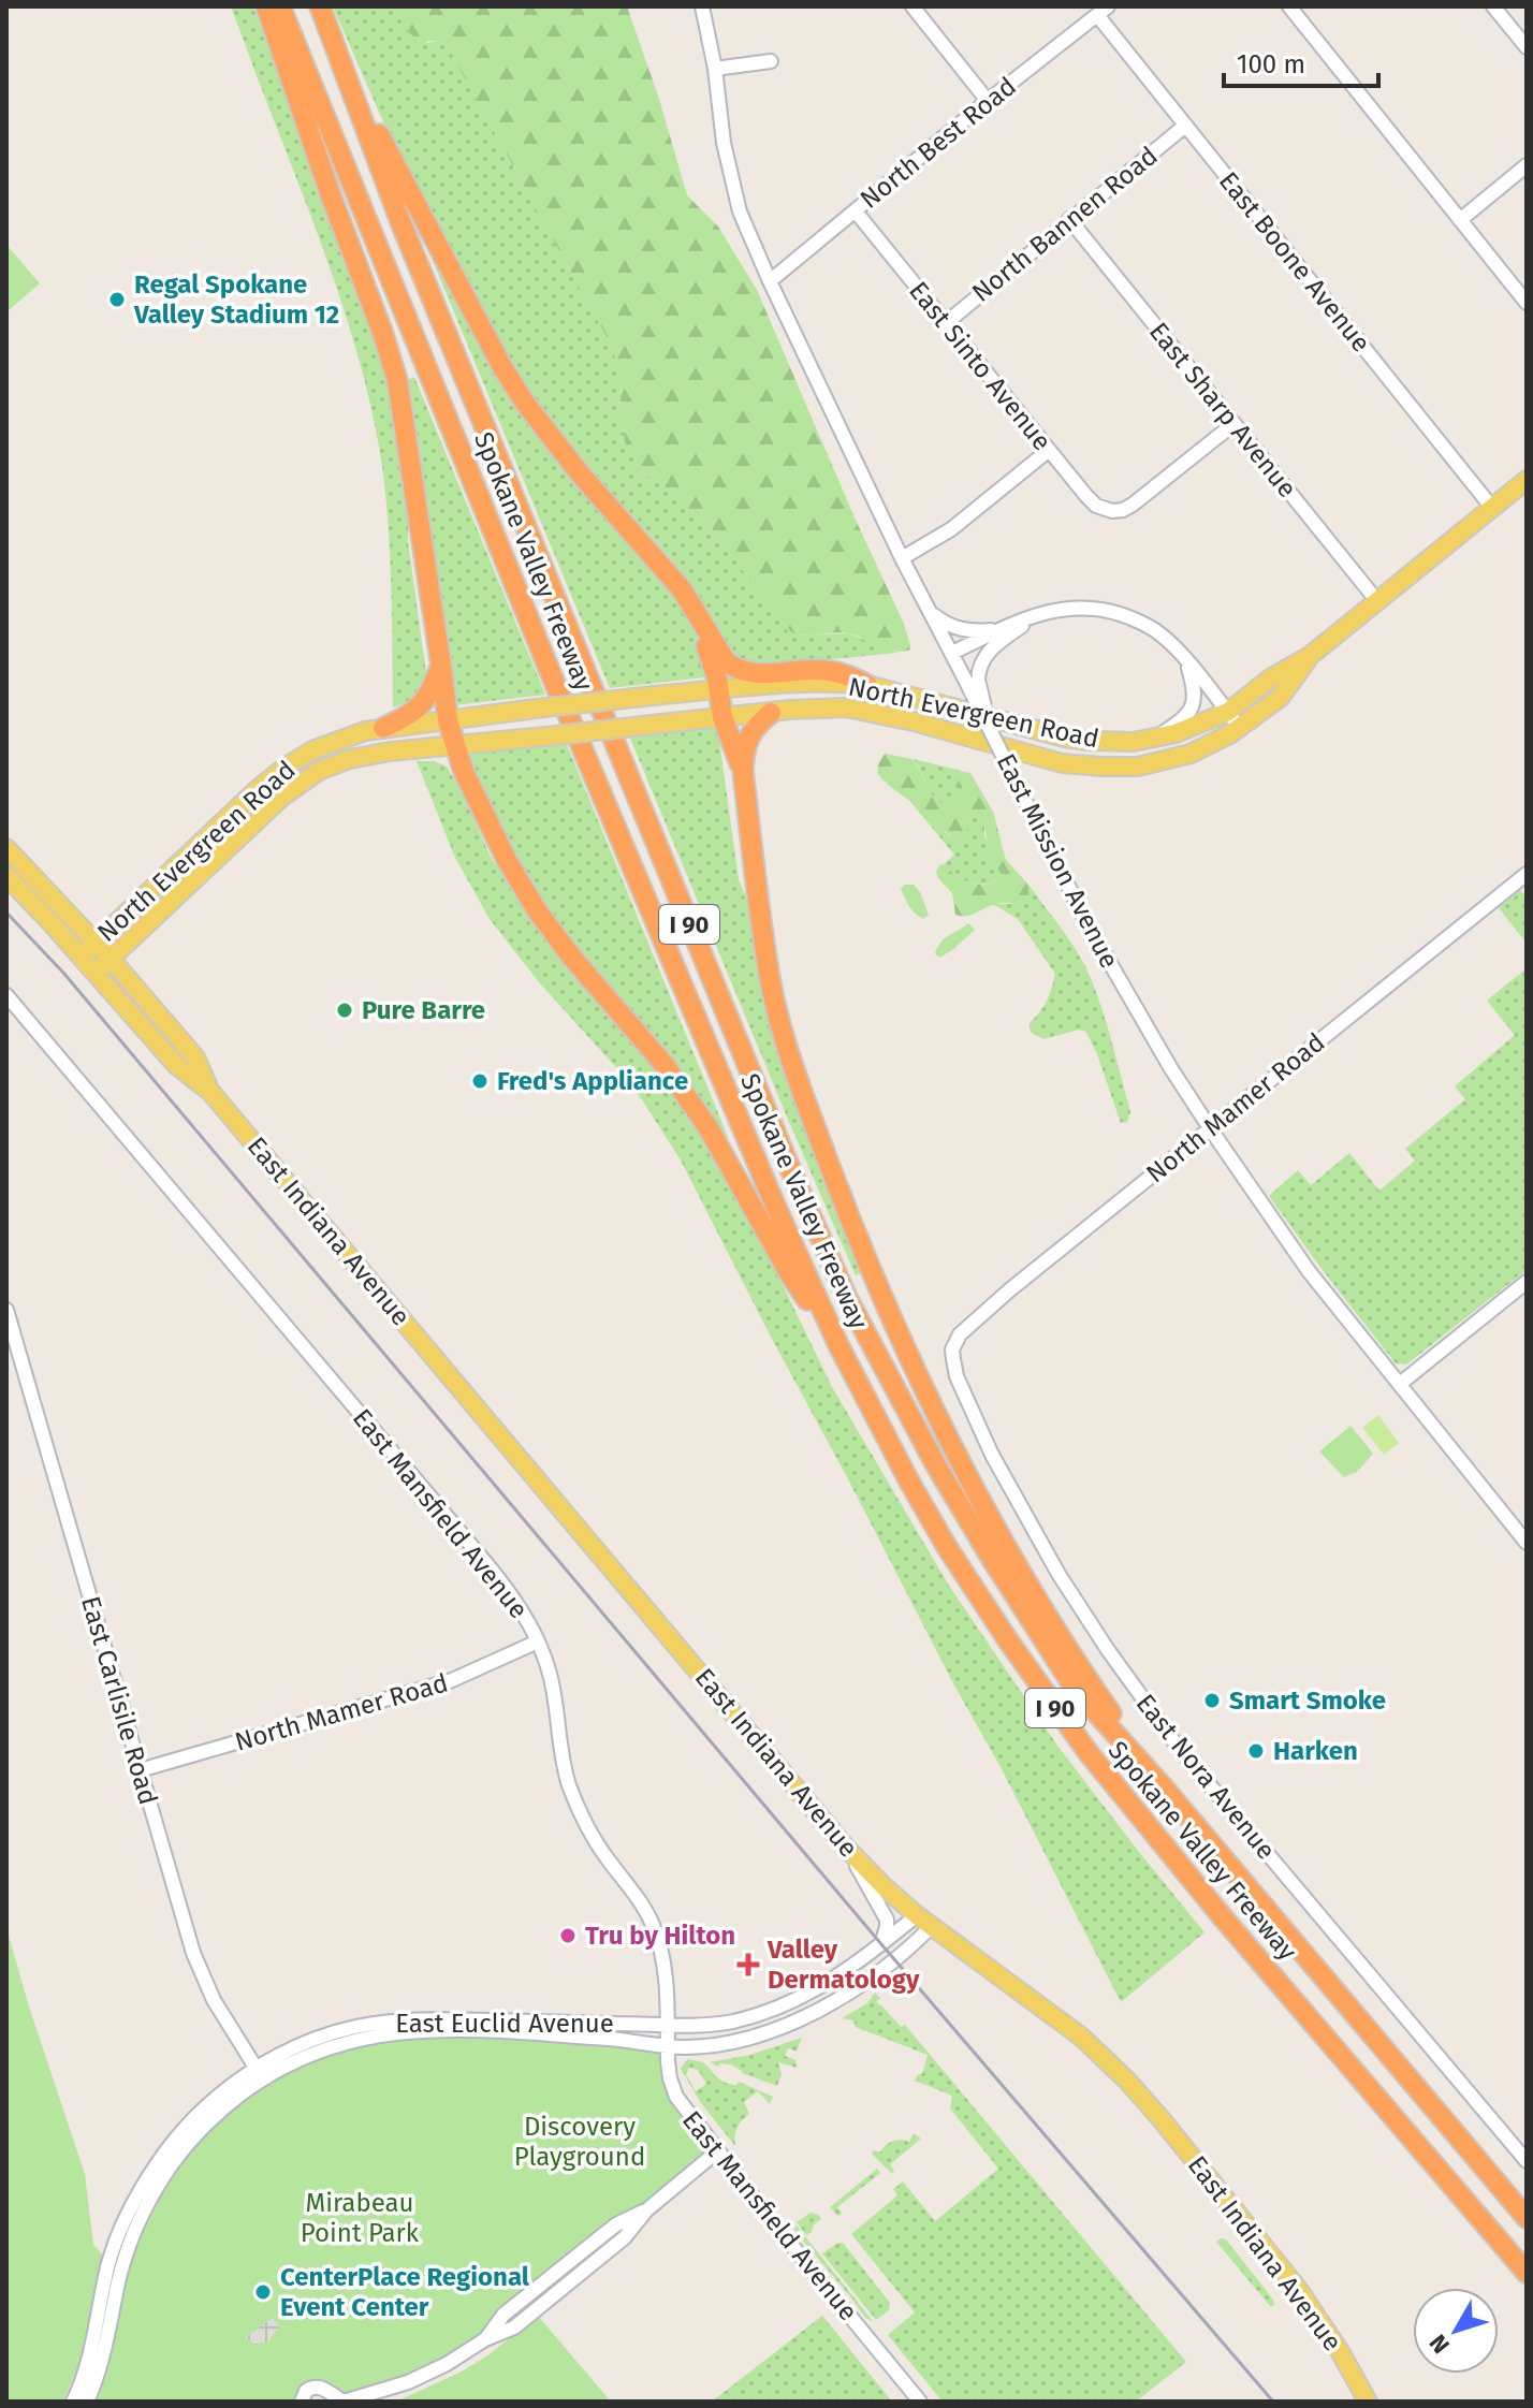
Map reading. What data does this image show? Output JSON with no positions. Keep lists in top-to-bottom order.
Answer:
{
  "streets": {
    "highway": ["Spokane Valley Freeway", "I 90"],
    "main road": ["North Evergreen Road", "East Indiana Avenue"],
    "street": [
      "North Best Road",
      "North Bannen Road",
      "East Boone Avenue",
      "East Sinto Avenue",
      "East Sharp Avenue",
      "East Mission Avenue",
      "North Mamer Road",
      "East Mansfield Avenue",
      "East Carlisile Road",
      "East Nora Avenue",
      "East Euclid Avenue"
    ]
  },
  "crossings": [
    ["North Best Road", "East Boone Avenue"],
    ["North Best Road", "East Sinto Avenue"],
    ["North Bannen Road", "East Boone Avenue"],
    ["North Bannen Road", "East Sinto Avenue"],
    ["North Bannen Road", "East Sharp Avenue"],
    ["East Boone Avenue", "North Evergreen Road"],
    ["East Sinto Avenue", "East Sharp Avenue"],
    ["East Sharp Avenue", "North Evergreen Road"],
    ["North Evergreen Road", "East Indiana Avenue"],
    ["East Mission Avenue", "North Mamer Road"],
    ["North Mamer Road", "East Mansfield Avenue"],
    ["North Mamer Road", "East Carlisile Road"],
    ["North Mamer Road", "East Nora Avenue"],
    ["East Indiana Avenue", "East Euclid Avenue"],
    ["East Mansfield Avenue", "East Euclid Avenue"],
    ["East Carlisile Road", "East Euclid Avenue"]
  ],
  "parks": ["Discovery Playground", "Mirabeau Point Park"],
  "places": {
    "other": [
      "Regal Spokane Valley Stadium 12",
      "Pure Barre",
      "Fred's Appliance",
      "Smart Smoke",
      "Harken",
      "Tru by Hilton",
      "CenterPlace Regional Event Center"
    ],
    "health": ["Valley Dermatology"]
  },
  "scale_bar": "100 m",
  "north": "bottom left"
}
